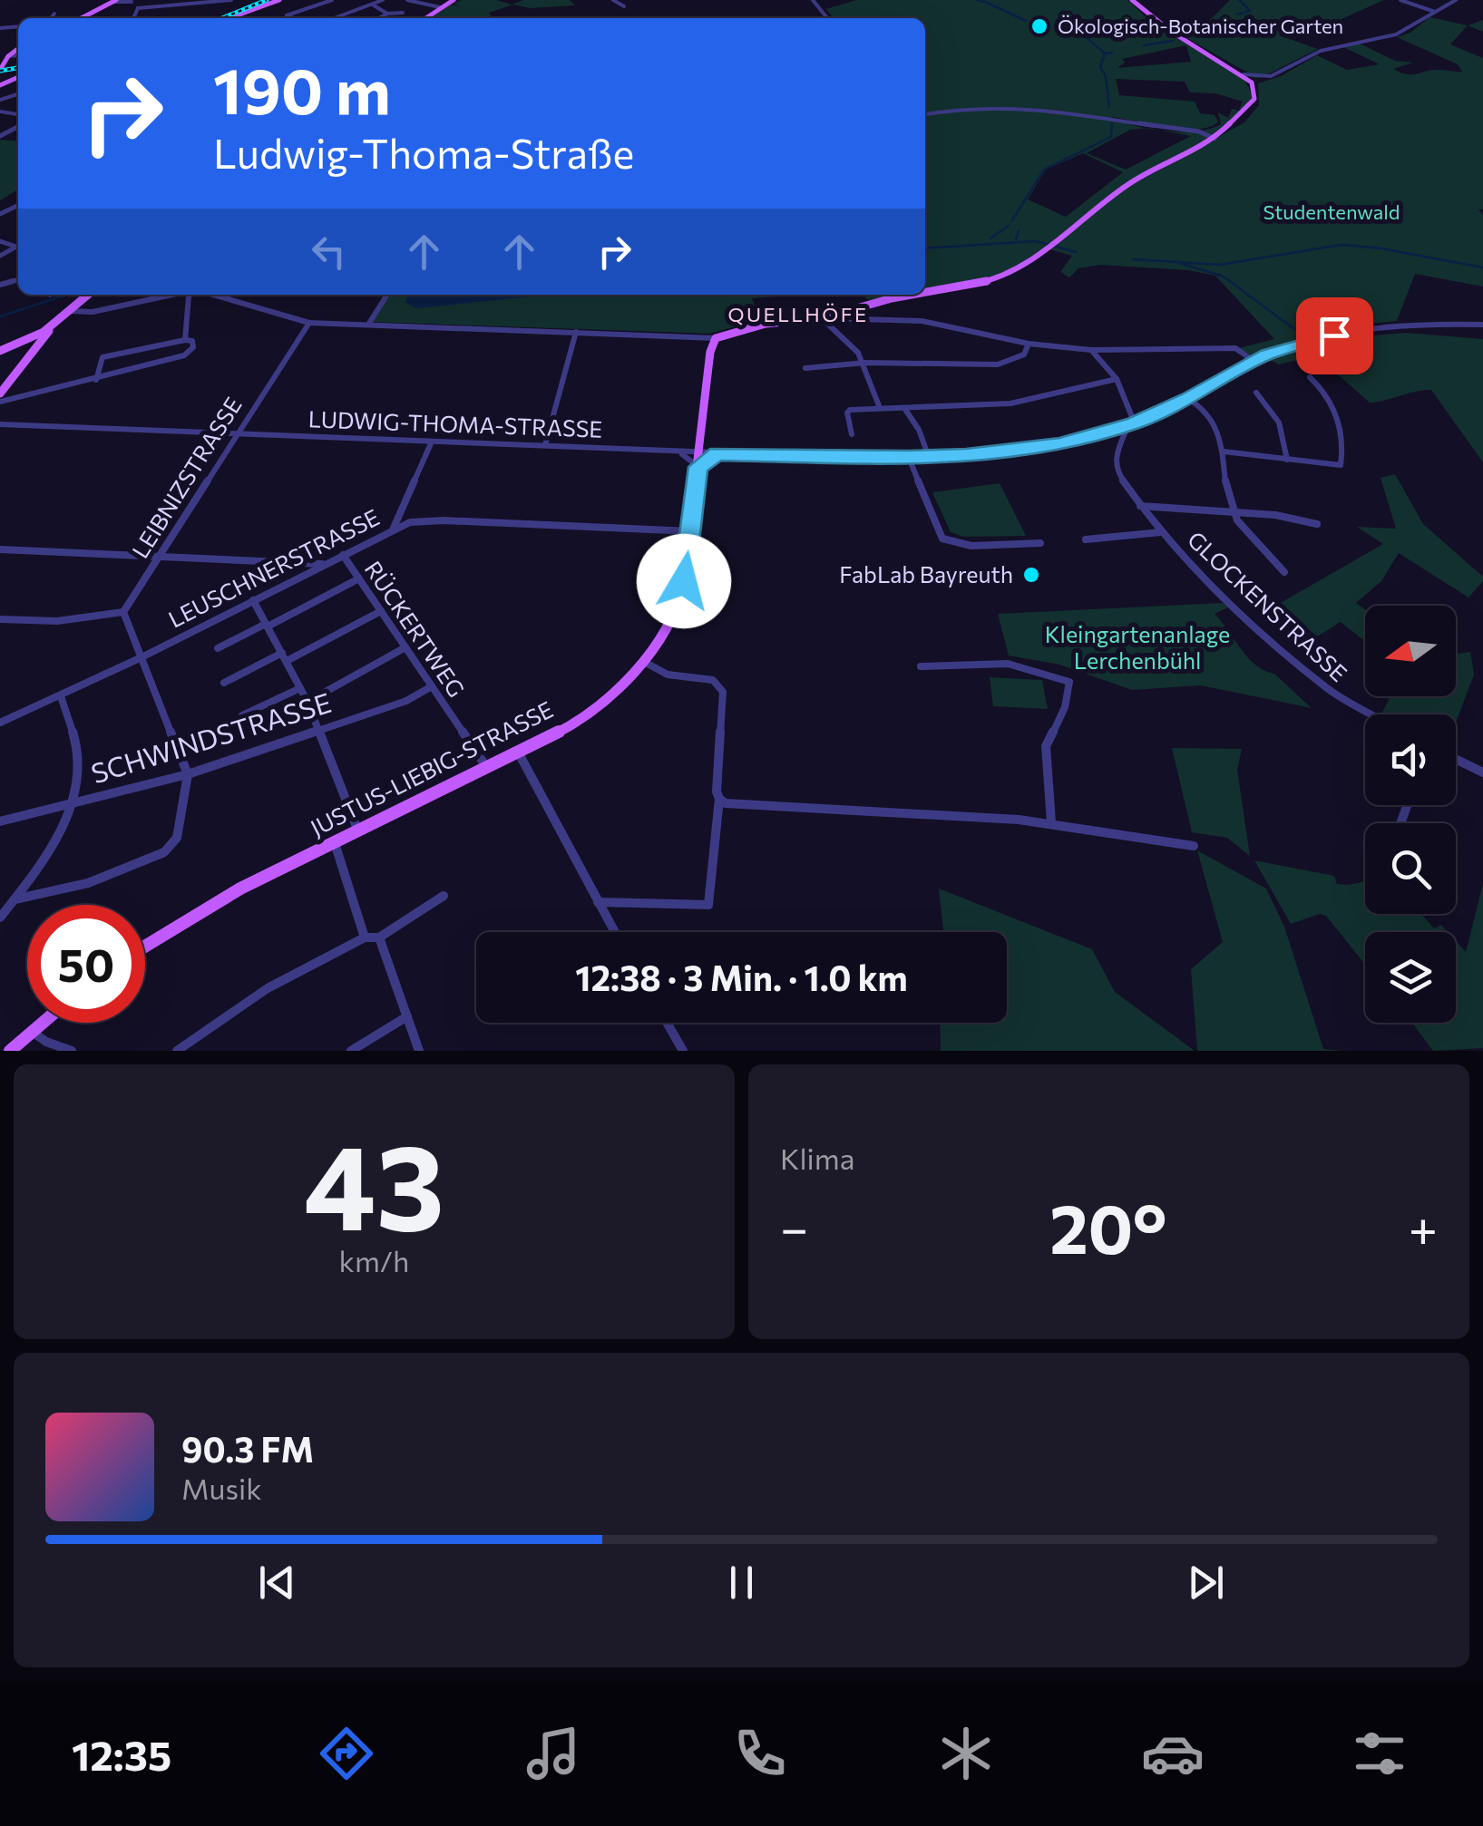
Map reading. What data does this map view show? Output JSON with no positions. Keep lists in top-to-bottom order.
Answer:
{
  "streets": {
    "main road": ["JUSTUS-LIEBIG-STRASSE"],
    "street": [
      "LUDWIG-THOMA-STRASSE",
      "LEIBNIZSTRASSE",
      "LEUSCHNERSTRASSE",
      "GLOCKENSTRASSE",
      "RÜCKERTWEG",
      "SCHWINDSTRASSE"
    ]
  },
  "crossings": [
    ["LUDWIG-THOMA-STRASSE", "LEIBNIZSTRASSE"],
    ["LUDWIG-THOMA-STRASSE", "GLOCKENSTRASSE"],
    ["LUDWIG-THOMA-STRASSE", "JUSTUS-LIEBIG-STRASSE"],
    ["LEUSCHNERSTRASSE", "RÜCKERTWEG"],
    ["LEUSCHNERSTRASSE", "JUSTUS-LIEBIG-STRASSE"],
    ["RÜCKERTWEG", "SCHWINDSTRASSE"],
    ["RÜCKERTWEG", "JUSTUS-LIEBIG-STRASSE"]
  ],
  "districts": ["QUELLHÖFE"],
  "parks": ["Studentenwald", "Kleingartenanlage Lerchenbühl"],
  "places": ["Ökologisch-Botanischer Garten", "FabLab Bayreuth"],
  "north": "left",
  "page": {
    "turn": ["190 m", "Ludwig-Thoma-Straße"],
    "limit": "50",
    "trip": "12:38 · 3 Min. · 1.0 km",
    "tile": [
      ["43", "km/h"],
      "Klima"
    ],
    "heat": ["−", "20°", "+"],
    "song": ["90.3 FM", "Musik"],
    "tabs": "12:35"
  }
}
